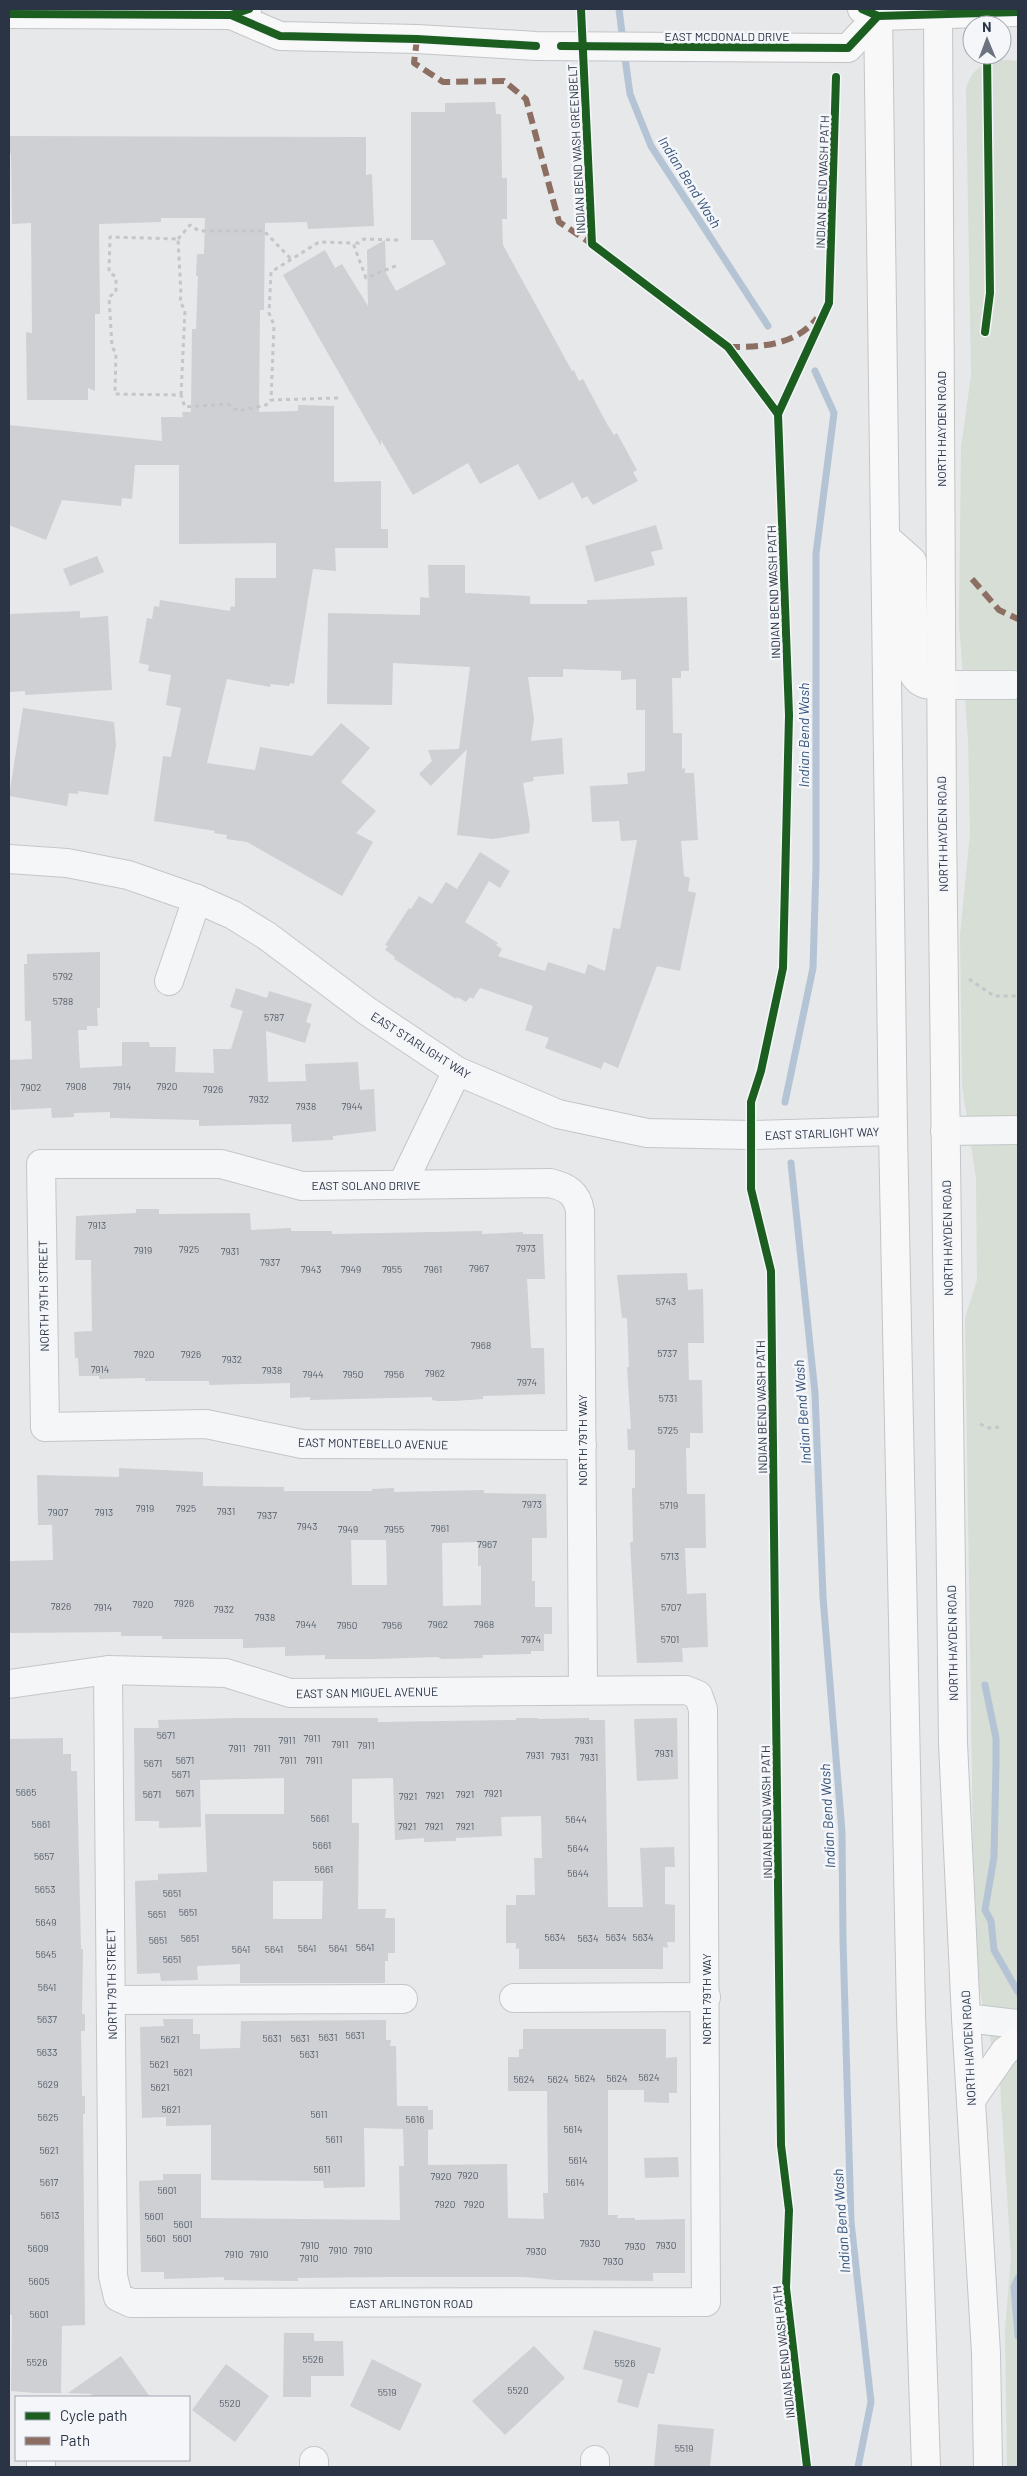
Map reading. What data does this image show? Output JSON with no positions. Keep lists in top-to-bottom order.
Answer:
{
  "streets": {
    "main road": ["EAST MCDONALD DRIVE", "NORTH HAYDEN ROAD"],
    "street": [
      "EAST STARLIGHT WAY",
      "EAST SOLANO DRIVE",
      "NORTH 79TH STREET",
      "NORTH 79TH WAY",
      "EAST MONTEBELLO AVENUE",
      "EAST SAN MIGUEL AVENUE",
      "EAST ARLINGTON ROAD"
    ],
    "cycle path": ["INDIAN BEND WASH GREENBELT", "INDIAN BEND WASH PATH"]
  },
  "crossings": [
    ["EAST SOLANO DRIVE", "NORTH 79TH STREET"],
    ["EAST SOLANO DRIVE", "NORTH 79TH WAY"],
    ["NORTH 79TH STREET", "EAST MONTEBELLO AVENUE"],
    ["NORTH 79TH STREET", "EAST SAN MIGUEL AVENUE"],
    ["NORTH 79TH STREET", "EAST ARLINGTON ROAD"],
    ["NORTH 79TH WAY", "EAST MONTEBELLO AVENUE"],
    ["NORTH 79TH WAY", "EAST SAN MIGUEL AVENUE"],
    ["NORTH 79TH WAY", "EAST ARLINGTON ROAD"]
  ],
  "water": ["Indian Bend Wash"],
  "house_numbers": [
    "5792",
    "5788",
    "5787",
    "7908",
    "7914",
    "7920",
    "7902",
    "7926",
    "7932",
    "7938",
    "7944",
    "7913",
    "7973",
    "7925",
    "7919",
    "7931",
    "7937",
    "7967",
    "7943",
    "7949",
    "7955",
    "7961",
    "5743",
    "7968",
    "5737",
    "7920",
    "7926",
    "7932",
    "7914",
    "7938",
    "7962",
    "7944",
    "7950",
    "7956",
    "7974",
    "5731",
    "5725",
    "7973",
    "5719",
    "7919",
    "7925",
    "7931",
    "7907",
    "7913",
    "7937",
    "7943",
    "7961",
    "7949",
    "7955",
    "7967",
    "5713",
    "7926",
    "7920",
    "7826",
    "7914",
    "5707",
    "7932",
    "7938",
    "7944",
    "7962",
    "7968",
    "7950",
    "7956",
    "7974",
    "5701",
    "5671",
    "7911",
    "7911",
    "7931",
    "7911",
    "7911",
    "7911",
    "7911",
    "7931",
    "7931",
    "7931",
    "7931",
    "5671",
    "7911",
    "7911",
    "5671",
    "5671",
    "5665",
    "5671",
    "7921",
    "5671",
    "7921",
    "7921",
    "7921",
    "5661",
    "5644",
    "5661",
    "7921",
    "7921",
    "7921",
    "5661",
    "5644",
    "5657",
    "5661",
    "5644",
    "5653",
    "5651",
    "5651",
    "5651",
    "5649",
    "5634",
    "5634",
    "5634",
    "5651",
    "5634",
    "5651",
    "5641",
    "5641",
    "5641",
    "5641",
    "5641",
    "5645",
    "5651",
    "5641",
    "5637",
    "5631",
    "5631",
    "5631",
    "5631",
    "5621",
    "5633",
    "5631",
    "5621",
    "5621",
    "5624",
    "5624",
    "5624",
    "5624",
    "5624",
    "5629",
    "5621",
    "5621",
    "5611",
    "5625",
    "5616",
    "5614",
    "5611",
    "5621",
    "5614",
    "5611",
    "7920",
    "7920",
    "5617",
    "5614",
    "5601",
    "7920",
    "7920",
    "5613",
    "5601",
    "5601",
    "5601",
    "5601",
    "7930",
    "7910",
    "7930",
    "7930",
    "5609",
    "7910",
    "7910",
    "7930",
    "7910",
    "7910",
    "7910",
    "7930",
    "5605",
    "5601",
    "5526",
    "5526",
    "5526",
    "5520",
    "5519",
    "5520",
    "5519"
  ],
  "legend": ["Cycle path", "Path"],
  "north": "top"
}
